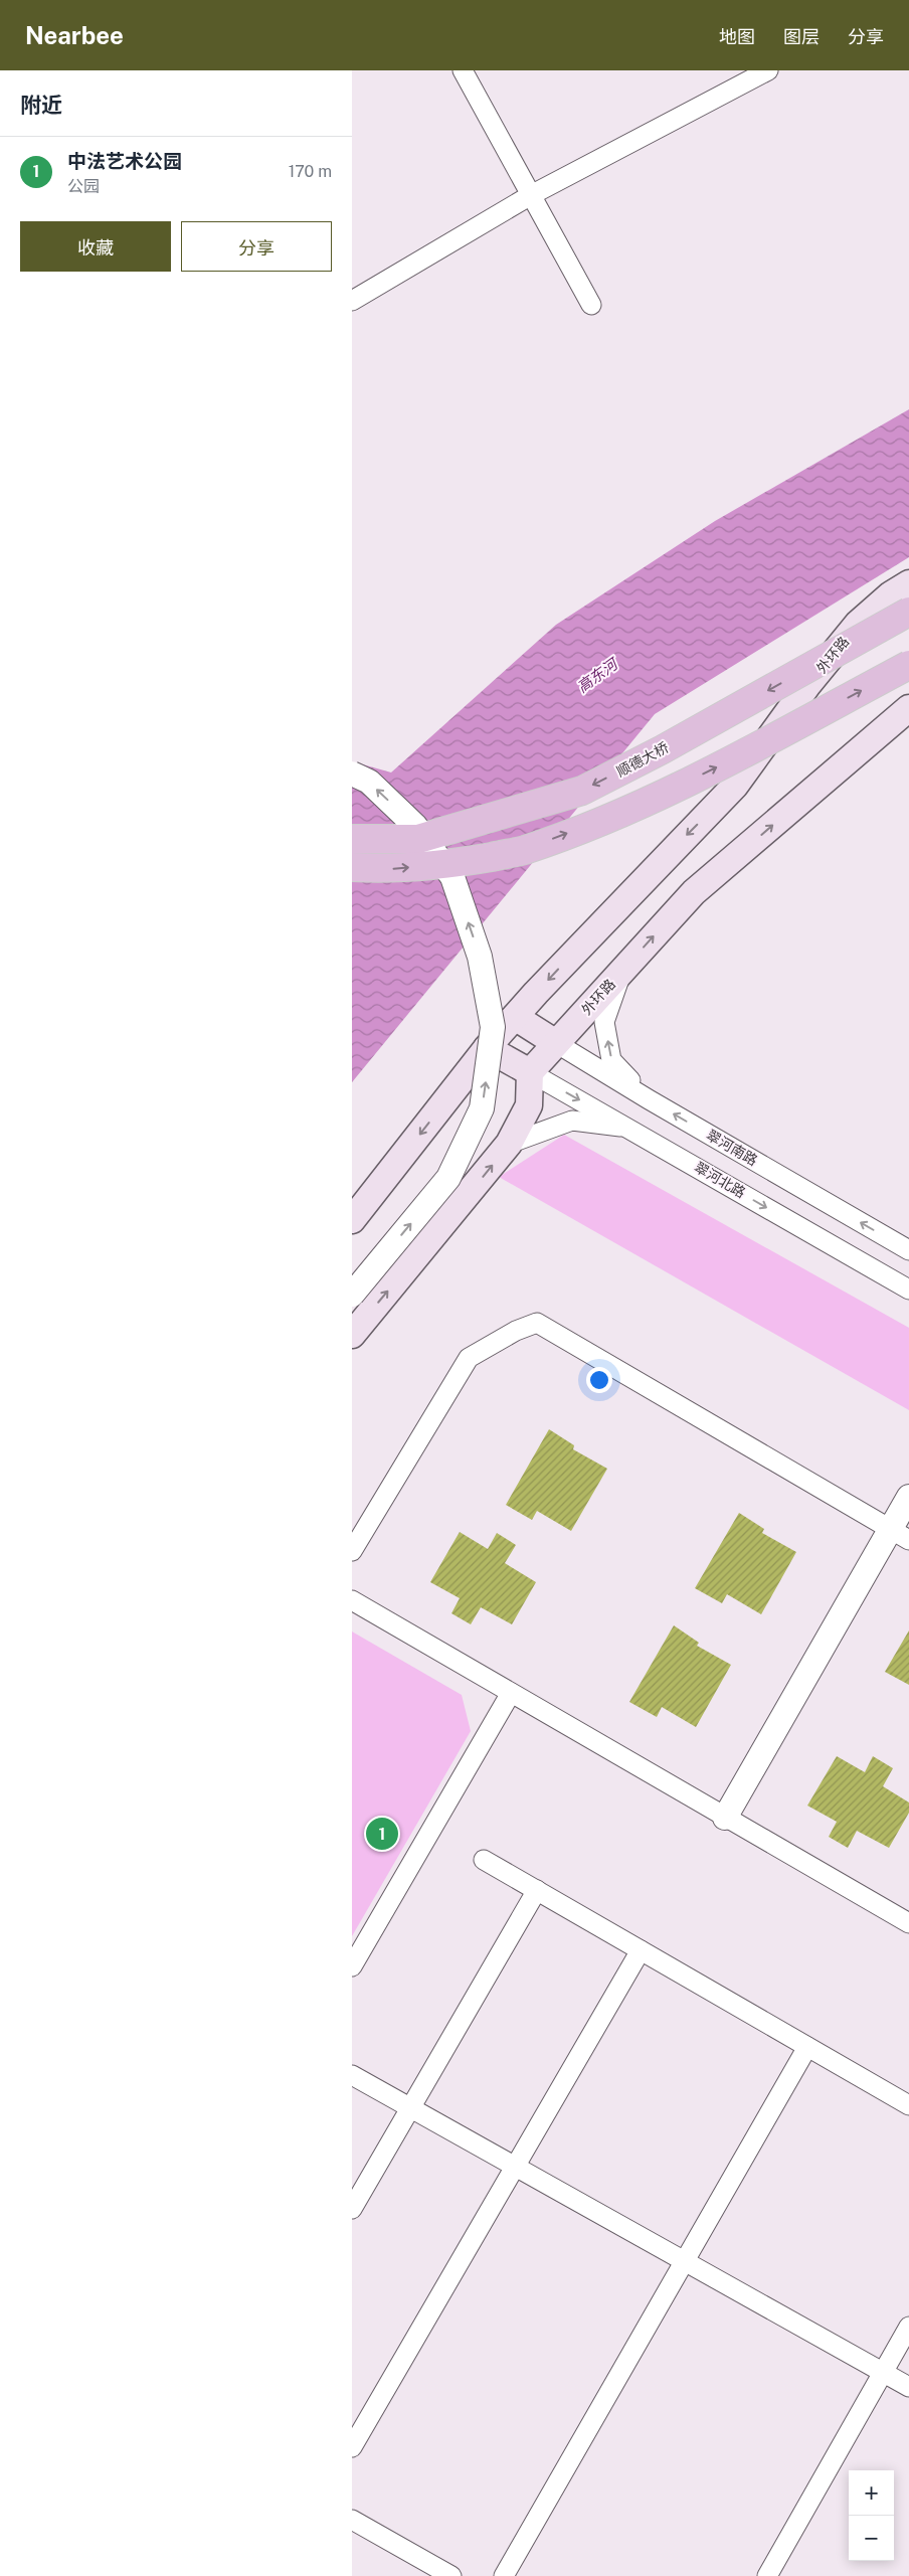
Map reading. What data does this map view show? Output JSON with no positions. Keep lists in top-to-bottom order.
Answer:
{
  "streets": {
    "main road": ["外环路", "顺德大桥"],
    "street": ["翠河南路", "翠河北路"]
  },
  "crossings": [
    ["外环路", "翠河南路"],
    ["外环路", "翠河北路"]
  ],
  "one_way": ["翠河南路", "翠河北路"],
  "water": ["高东河"],
  "page": {
    "header": "Nearbee",
    "nav": ["地图", "图层", "分享"],
    "heading": "附近",
    "list": [
      {
        "mark": "1",
        "name": "中法艺术公园",
        "note": "公园",
        "value": "170 m"
      }
    ],
    "buttons": ["收藏", "分享"],
    "pins": "1",
    "map_buttons": ["+", "−"]
  }
}
